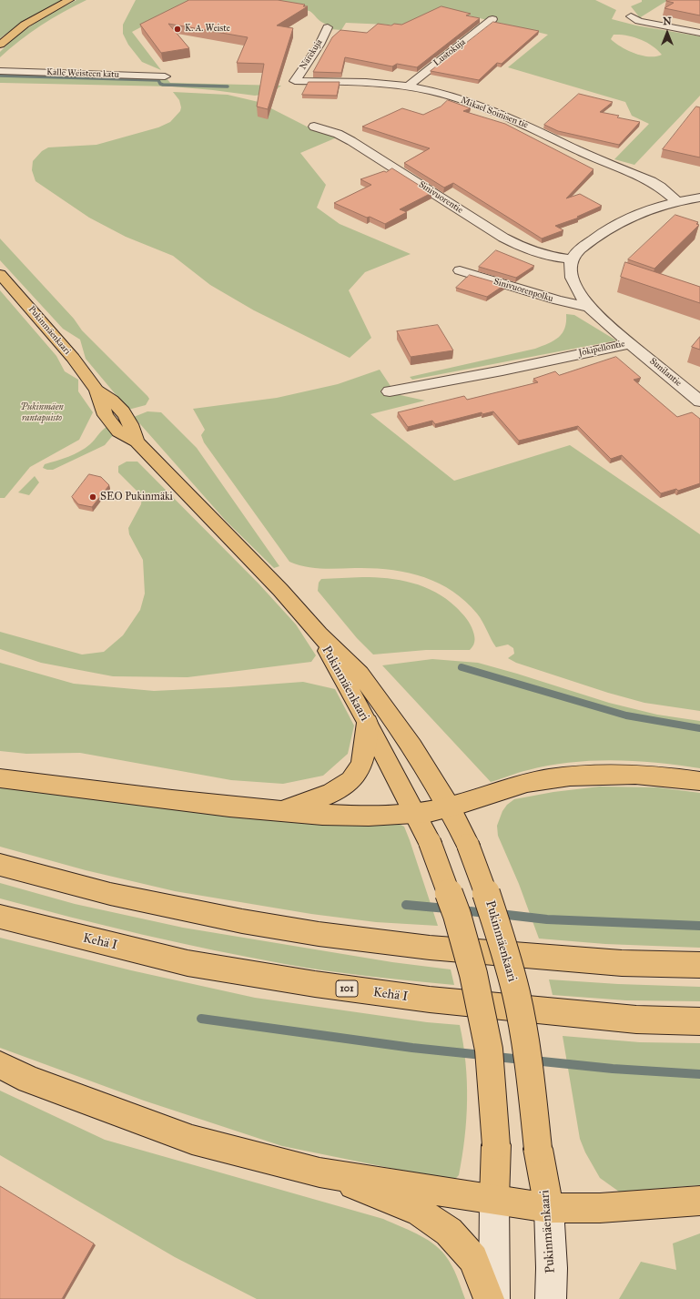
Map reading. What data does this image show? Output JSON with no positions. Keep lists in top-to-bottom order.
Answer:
{
  "streets": {
    "main road": ["Pukinmäenkaari", "Kehä I", "101"],
    "street": [
      "Lustokuja",
      "Närekuja",
      "Kalle Weisteen katu",
      "Mikael Soinisen tie",
      "Sinivuorentie",
      "Sinivuorenpolku",
      "Jokipellontie",
      "Sunilantie"
    ]
  },
  "crossings": [
    ["Lustokuja", "Mikael Soinisen tie"],
    ["Närekuja", "Mikael Soinisen tie"],
    ["Sinivuorentie", "Jokipellontie"],
    ["Sinivuorenpolku", "Jokipellontie"],
    ["Jokipellontie", "Sunilantie"]
  ],
  "parks": ["Pukinmäen rantapuisto"],
  "places": ["K. A. Weiste", "SEO Pukinmäki"],
  "north": "top"
}
